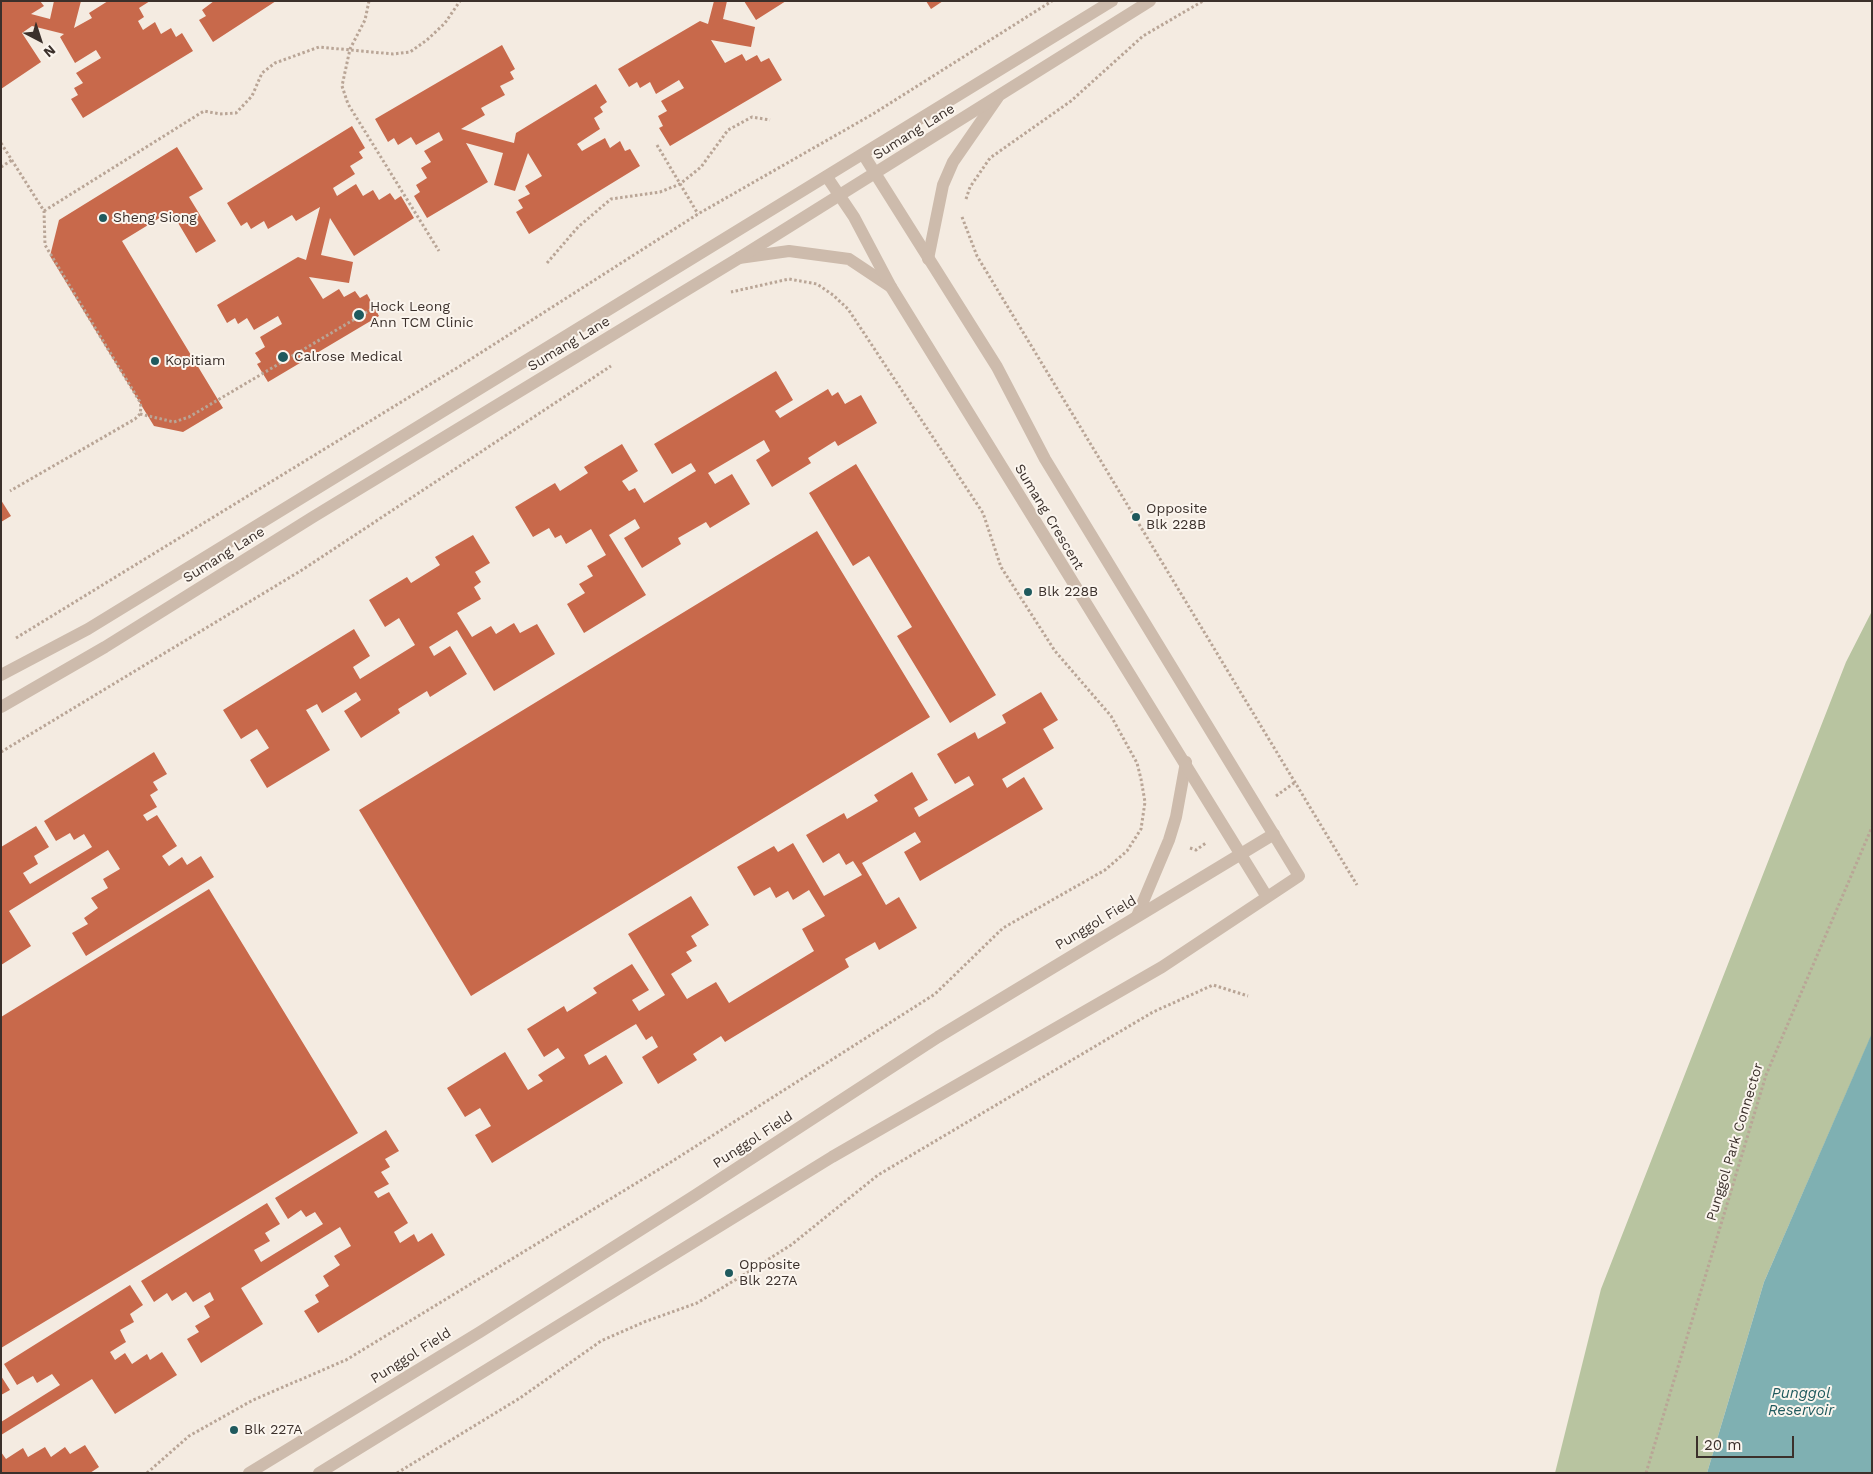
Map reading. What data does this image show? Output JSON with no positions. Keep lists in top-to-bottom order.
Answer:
{
  "streets": {
    "street": ["Sumang Lane", "Sumang Crescent", "Punggol Field"],
    "path": ["Punggol Park Connector"]
  },
  "crossings": [
    ["Sumang Lane", "Sumang Crescent"],
    ["Sumang Crescent", "Punggol Field"]
  ],
  "water": ["Punggol Reservoir"],
  "places": [
    "Sheng Siong",
    "Hock Leong Ann TCM Clinic",
    "Calrose Medical",
    "Kopitiam",
    "Opposite Blk 228B",
    "Blk 228B",
    "Opposite Blk 227A",
    "Blk 227A"
  ],
  "scale_bar": "20 m",
  "north": "bottom right"
}
